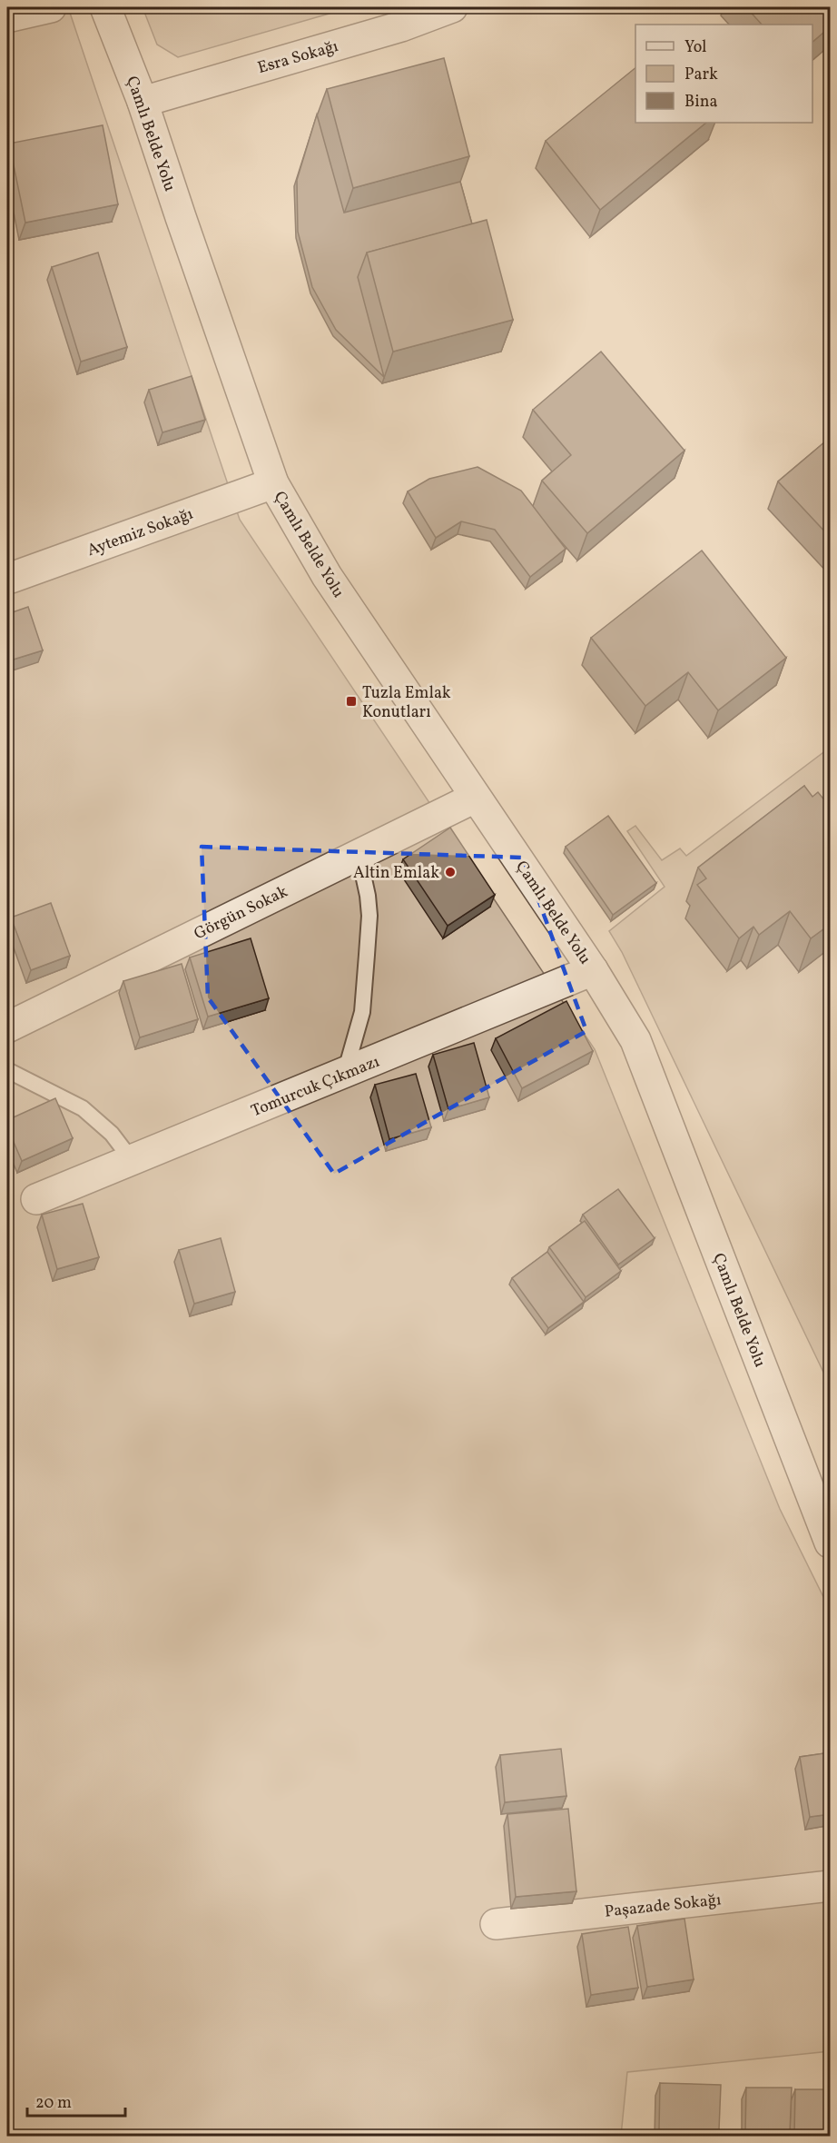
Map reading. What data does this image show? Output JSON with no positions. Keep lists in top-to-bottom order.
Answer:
{
  "streets": {
    "street": [
      "Esra Sokağı",
      "Çamlı Belde Yolu",
      "Aytemiz Sokağı",
      "Görgün Sokak",
      "Tomurcuk Çıkmazı",
      "Paşazade Sokağı"
    ]
  },
  "crossings": [
    ["Esra Sokağı", "Çamlı Belde Yolu"],
    ["Çamlı Belde Yolu", "Aytemiz Sokağı"],
    ["Çamlı Belde Yolu", "Görgün Sokak"],
    ["Çamlı Belde Yolu", "Tomurcuk Çıkmazı"]
  ],
  "places": {
    "transit": ["Tuzla Emlak Konutları"],
    "other": ["Altin Emlak"]
  },
  "legend": ["Yol", "Park", "Bina"],
  "scale_bar": "20 m"
}
